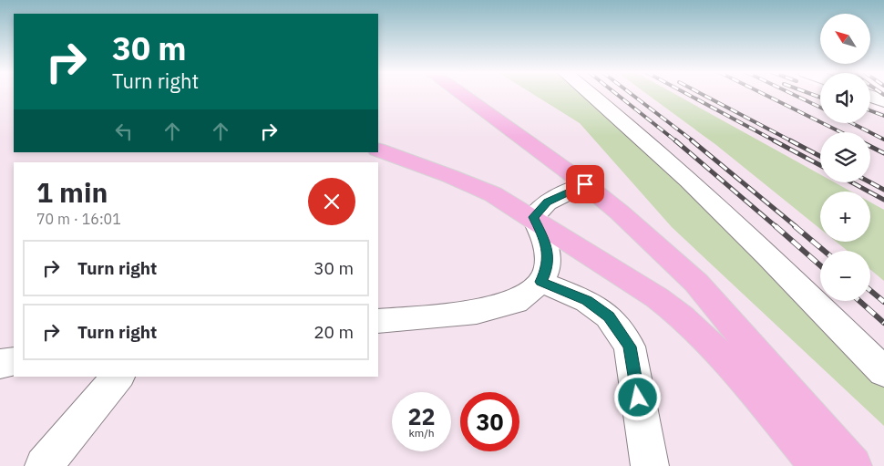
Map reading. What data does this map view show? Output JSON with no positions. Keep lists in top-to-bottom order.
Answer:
{
  "north": "top left",
  "page": {
    "map_buttons": ["+", "−"],
    "turn": ["30 m", "Turn right"],
    "heading": ["1 min", "70 m · 16:01"],
    "list": [
      {
        "name": "Turn right",
        "value": "30 m"
      },
      {
        "name": "Turn right",
        "value": "20 m"
      }
    ],
    "speed": "22 km/h",
    "limit": "30"
  }
}
